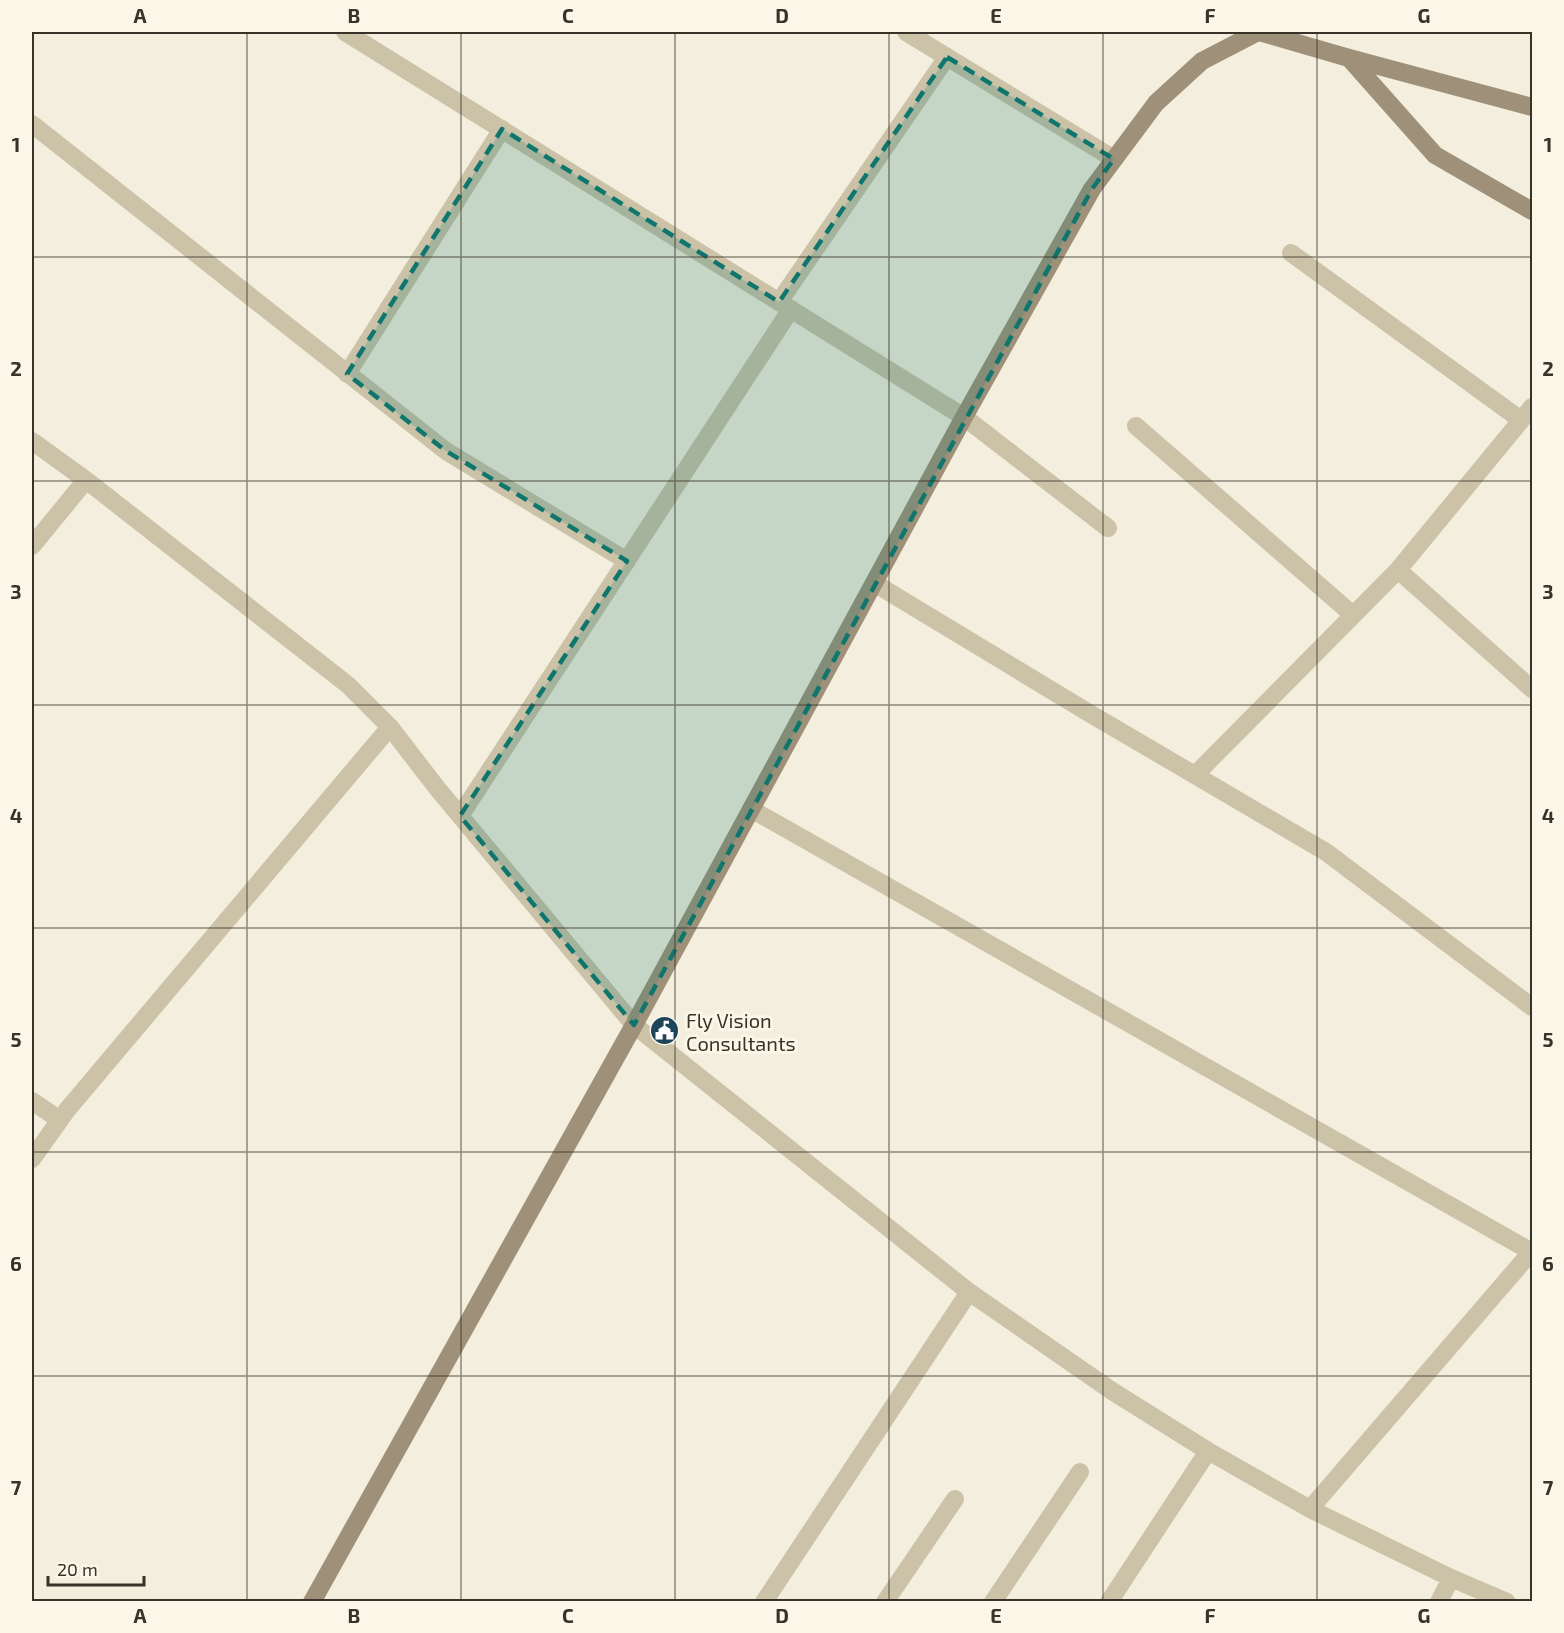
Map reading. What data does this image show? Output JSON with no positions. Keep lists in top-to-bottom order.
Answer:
{
  "places": {
    "public building": ["Fly Vision Consultants"]
  },
  "scale_bar": "20 m",
  "grid": {
    "columns": [
      "A",
      "B",
      "C",
      "D",
      "E",
      "F",
      "G"
    ],
    "rows": [
      "1",
      "2",
      "3",
      "4",
      "5",
      "6",
      "7"
    ]
  }
}
